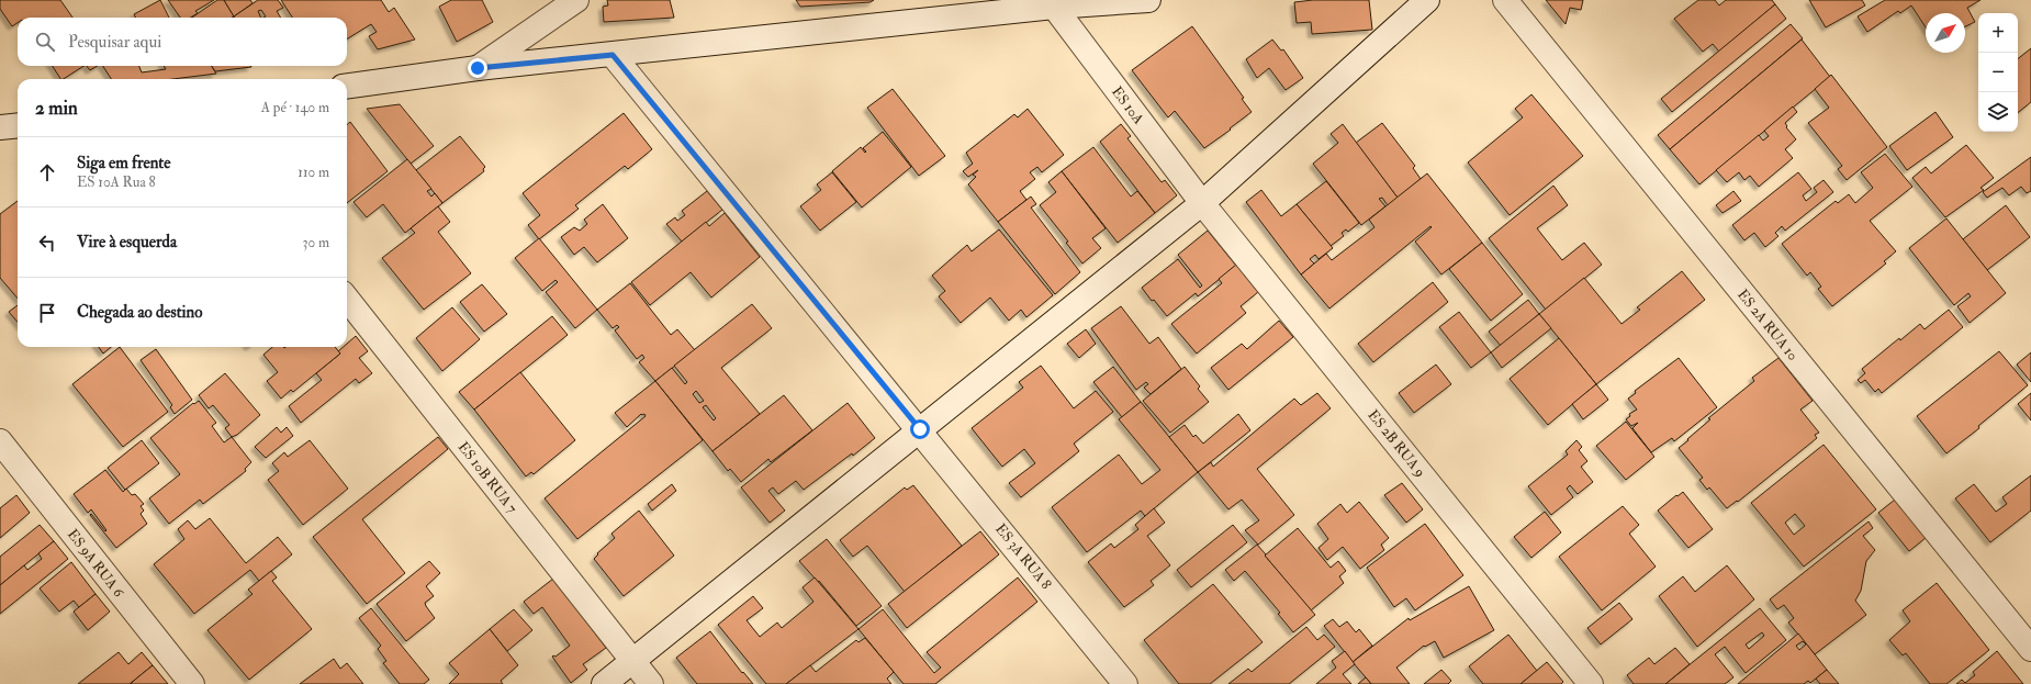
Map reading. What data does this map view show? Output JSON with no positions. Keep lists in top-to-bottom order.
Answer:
{
  "streets": {
    "street": [
      "ES 10A",
      "ES 2A RUA 10",
      "ES 2B RUA 9",
      "ES 10B RUA 7",
      "ES 3A RUA 8",
      "ES 9A RUA 6"
    ]
  },
  "crossings": [
    ["ES 10A", "ES 2B RUA 9"]
  ],
  "north": "top right",
  "page": {
    "map_buttons": ["+", "−"],
    "search": "Pesquisar aqui",
    "heading": ["2 min", "A pé · 140 m"],
    "list": [
      ["Siga em frente", "ES 10A Rua 8", "110 m"],
      ["Vire à esquerda", "30 m"],
      "Chegada ao destino"
    ]
  }
}
